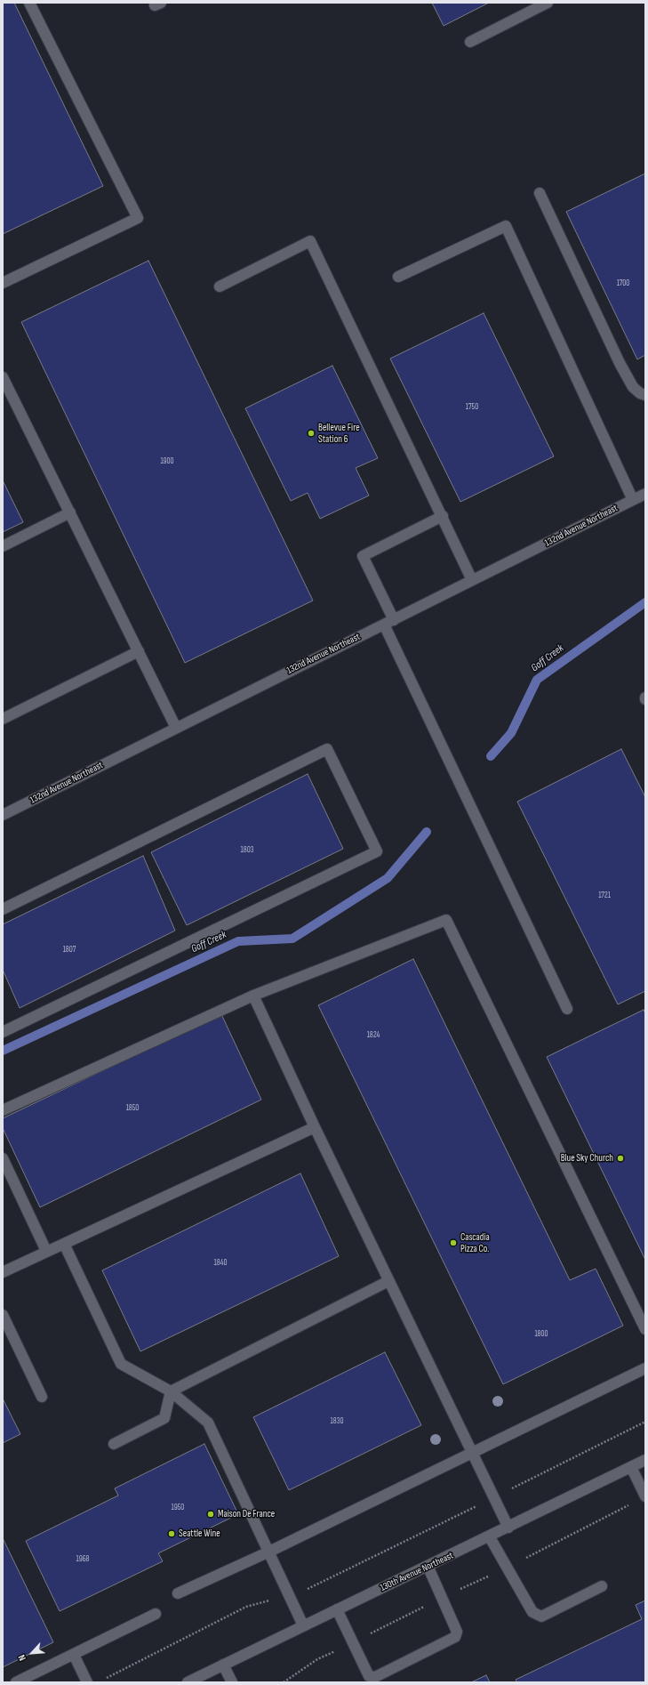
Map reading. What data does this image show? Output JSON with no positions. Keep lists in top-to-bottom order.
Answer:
{
  "streets": {
    "street": ["132nd Avenue Northeast", "130th Avenue Northeast"]
  },
  "water": ["Goff Creek"],
  "places": [
    "Bellevue Fire Station 6",
    "Blue Sky Church",
    "Cascadia Pizza Co.",
    "Maison De France",
    "Seattle Wine"
  ],
  "house_numbers": [
    "1700",
    "1750",
    "1900",
    "1803",
    "1721",
    "1807",
    "1824",
    "1850",
    "1840",
    "1800",
    "1830",
    "1950",
    "1968"
  ],
  "north": "bottom left"
}
